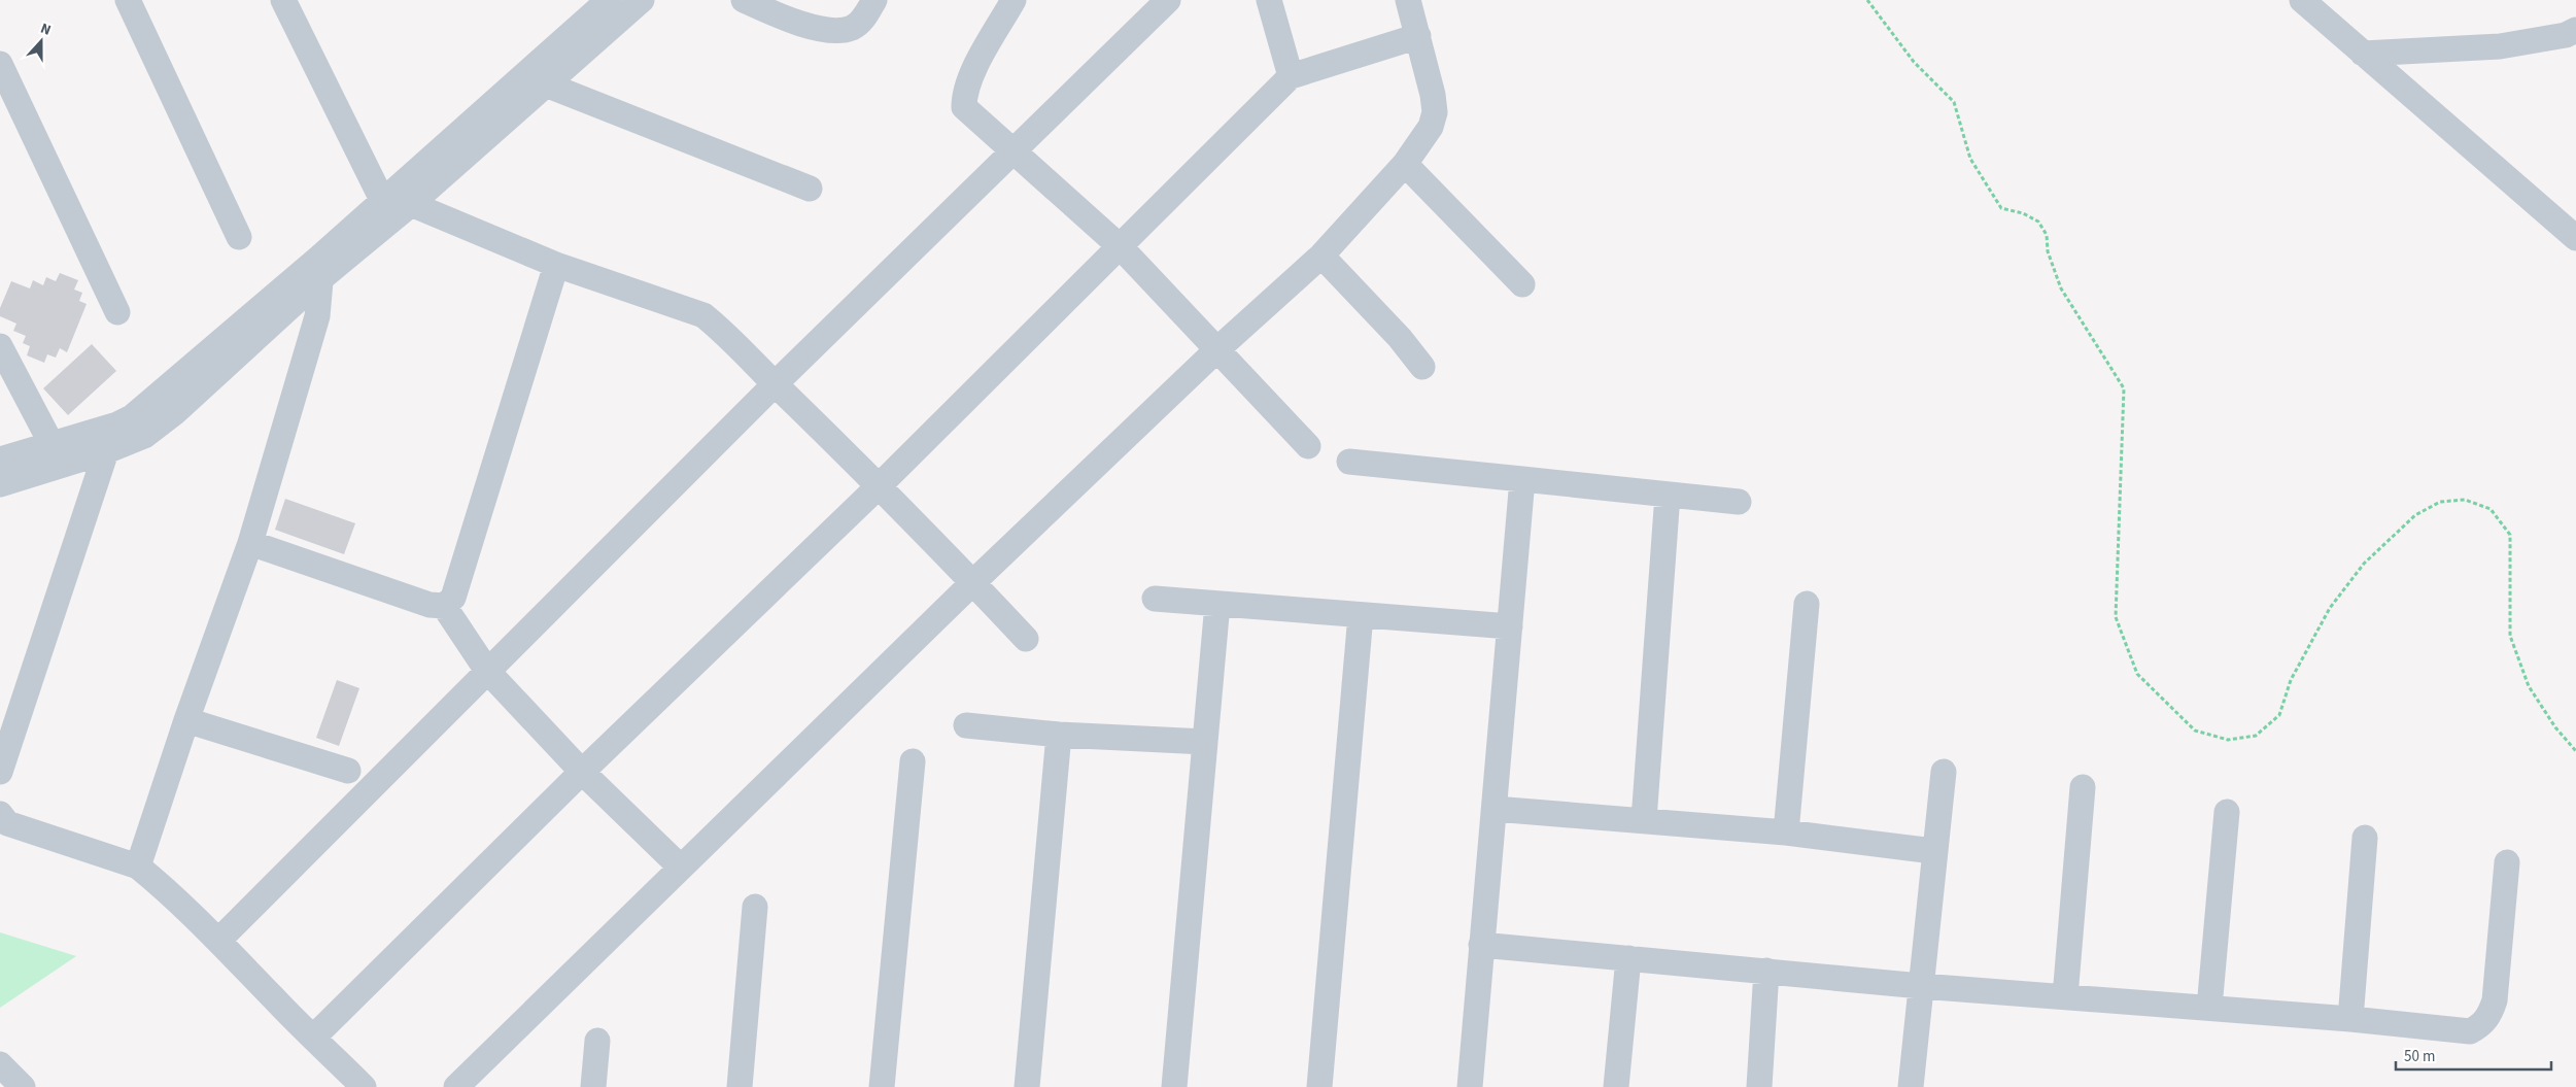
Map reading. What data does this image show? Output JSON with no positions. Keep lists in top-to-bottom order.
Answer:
{
  "scale_bar": "50 m",
  "north": "top"
}
